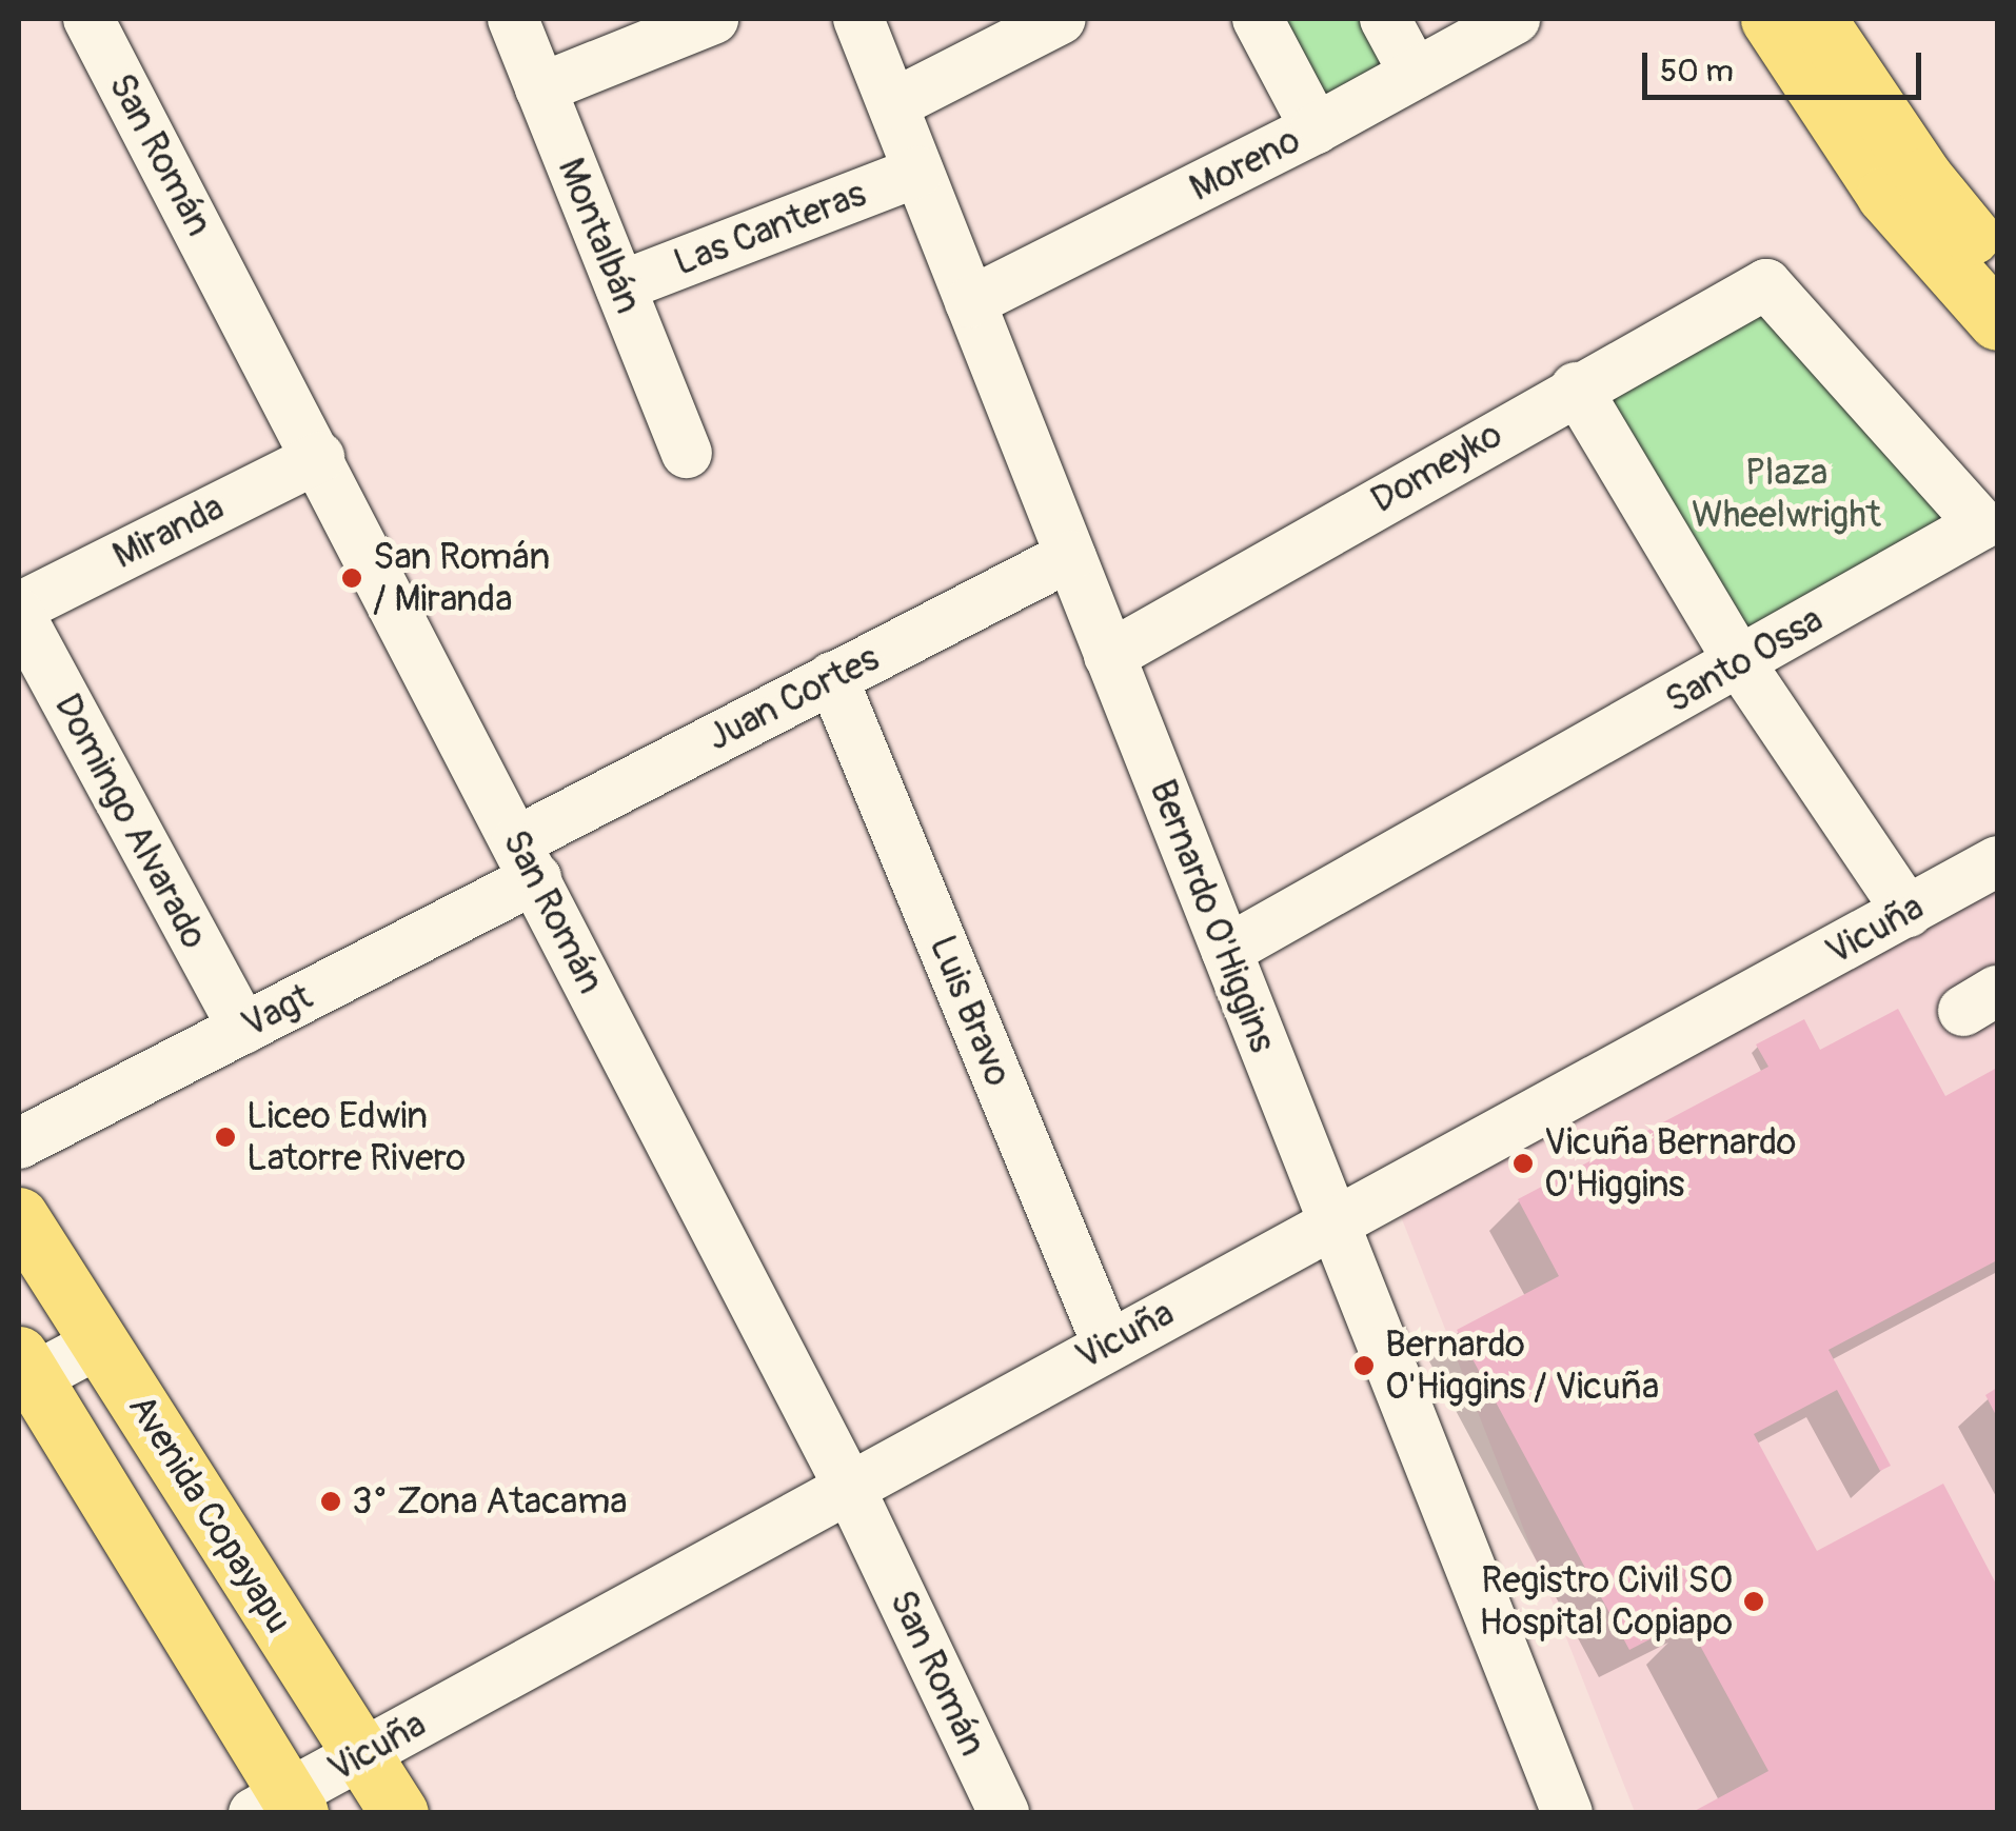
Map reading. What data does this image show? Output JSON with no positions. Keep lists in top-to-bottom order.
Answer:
{
  "streets": {
    "main road": ["Avenida Copayapu"],
    "street": [
      "San Román",
      "Moreno",
      "Las Canteras",
      "Montalbán",
      "Domeyko",
      "Miranda",
      "Santo Ossa",
      "Juan Cortes",
      "Domingo Alvarado",
      "Bernardo O'Higgins",
      "Vicuña",
      "Vagt",
      "Luis Bravo"
    ]
  },
  "crossings": [
    ["San Román", "Miranda"],
    ["San Román", "Juan Cortes"],
    ["San Román", "Vicuña"],
    ["San Román", "Vagt"],
    ["Moreno", "Bernardo O'Higgins"],
    ["Las Canteras", "Montalbán"],
    ["Las Canteras", "Bernardo O'Higgins"],
    ["Domeyko", "Santo Ossa"],
    ["Domeyko", "Bernardo O'Higgins"],
    ["Miranda", "Domingo Alvarado"],
    ["Santo Ossa", "Bernardo O'Higgins"],
    ["Juan Cortes", "Bernardo O'Higgins"],
    ["Juan Cortes", "Vagt"],
    ["Juan Cortes", "Luis Bravo"],
    ["Domingo Alvarado", "Vagt"],
    ["Bernardo O'Higgins", "Vicuña"],
    ["Vicuña", "Luis Bravo"],
    ["Vicuña", "Avenida Copayapu"]
  ],
  "parks": ["Plaza Wheelwright"],
  "places": [
    "San Román / Miranda",
    "Liceo Edwin Latorre Rivero",
    "Vicuña Bernardo O'Higgins",
    "Bernardo O'Higgins / Vicuña",
    "3° Zona Atacama",
    "Registro Civil SO Hospital Copiapo"
  ],
  "scale_bar": "50 m"
}
